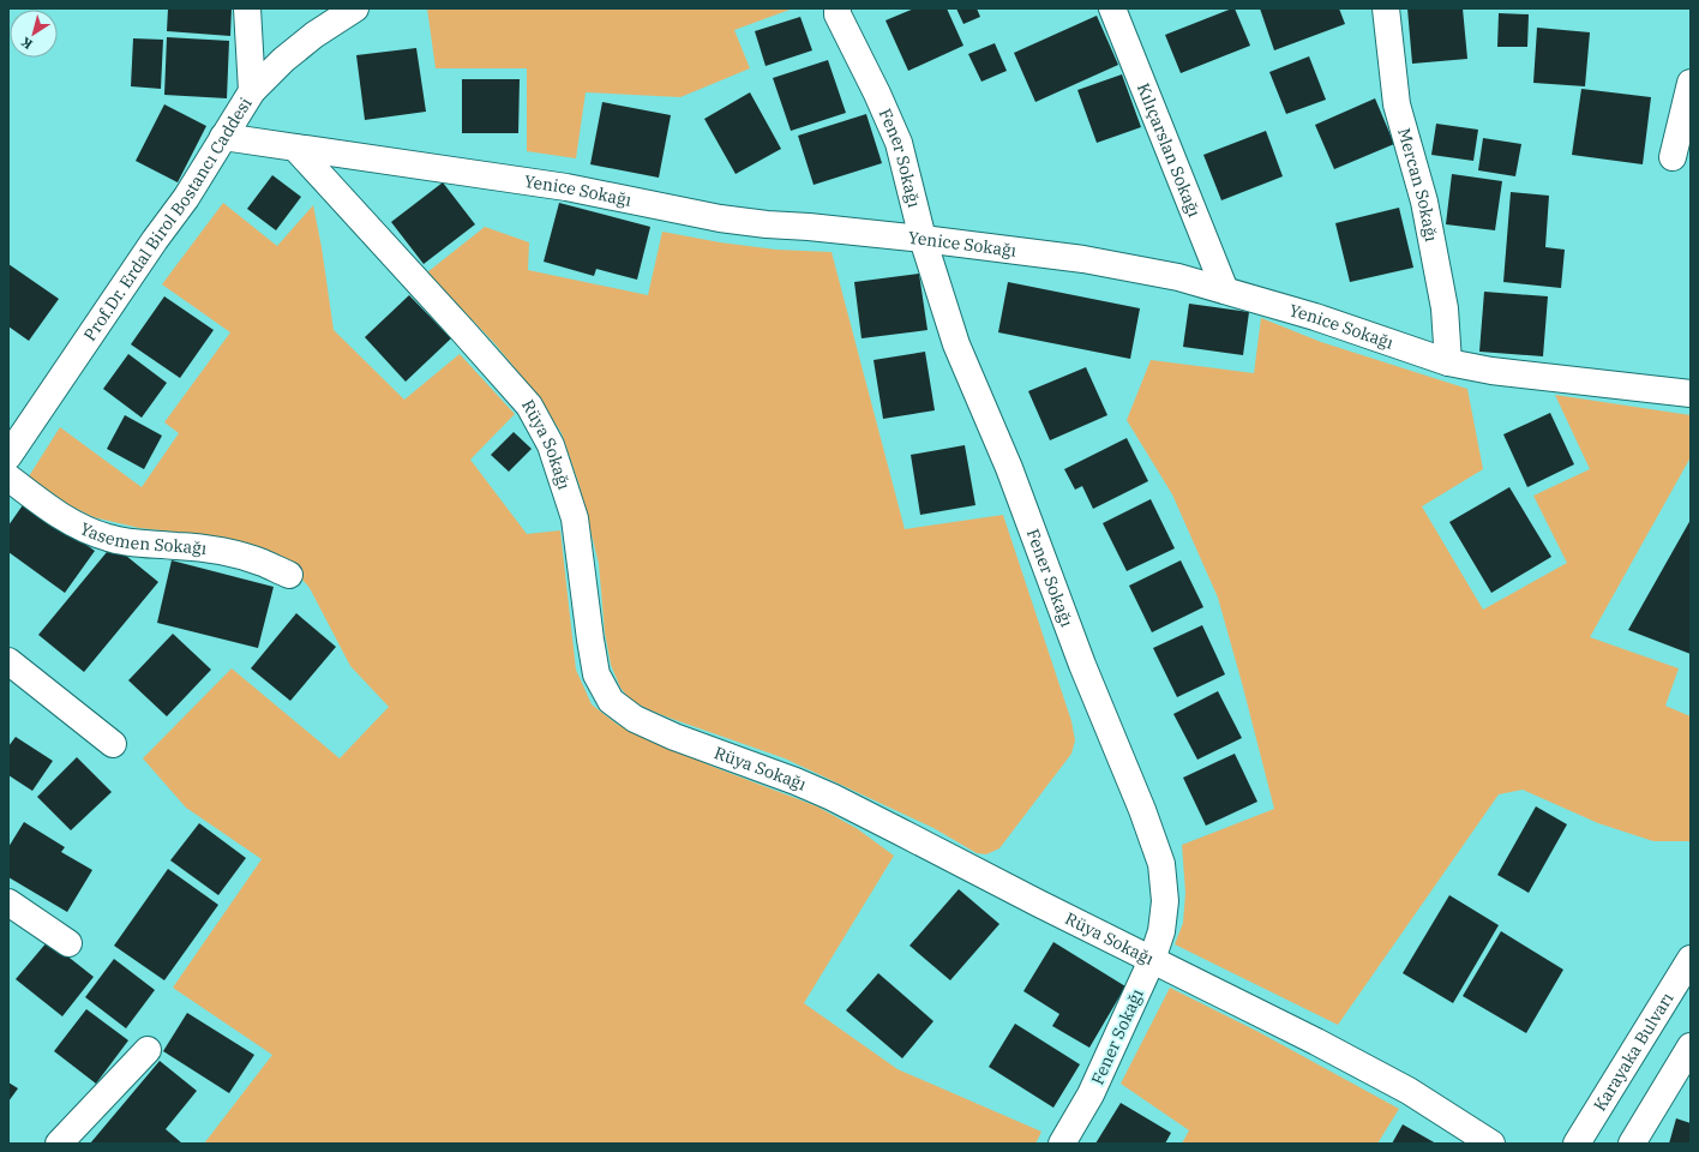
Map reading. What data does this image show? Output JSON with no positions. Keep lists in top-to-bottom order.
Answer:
{
  "streets": {
    "street": [
      "Kılıçarslan Sokağı",
      "Fener Sokağı",
      "Mercan Sokağı",
      "Yenice Sokağı",
      "Prof.Dr. Erdal Birol Bostancı Caddesi",
      "Rüya Sokağı",
      "Yasemen Sokağı",
      "Karayaka Bulvarı"
    ]
  },
  "crossings": [
    ["Kılıçarslan Sokağı", "Yenice Sokağı"],
    ["Fener Sokağı", "Yenice Sokağı"],
    ["Fener Sokağı", "Rüya Sokağı"],
    ["Mercan Sokağı", "Yenice Sokağı"],
    ["Yenice Sokağı", "Prof.Dr. Erdal Birol Bostancı Caddesi"],
    ["Yenice Sokağı", "Rüya Sokağı"]
  ],
  "north": "bottom left"
}
